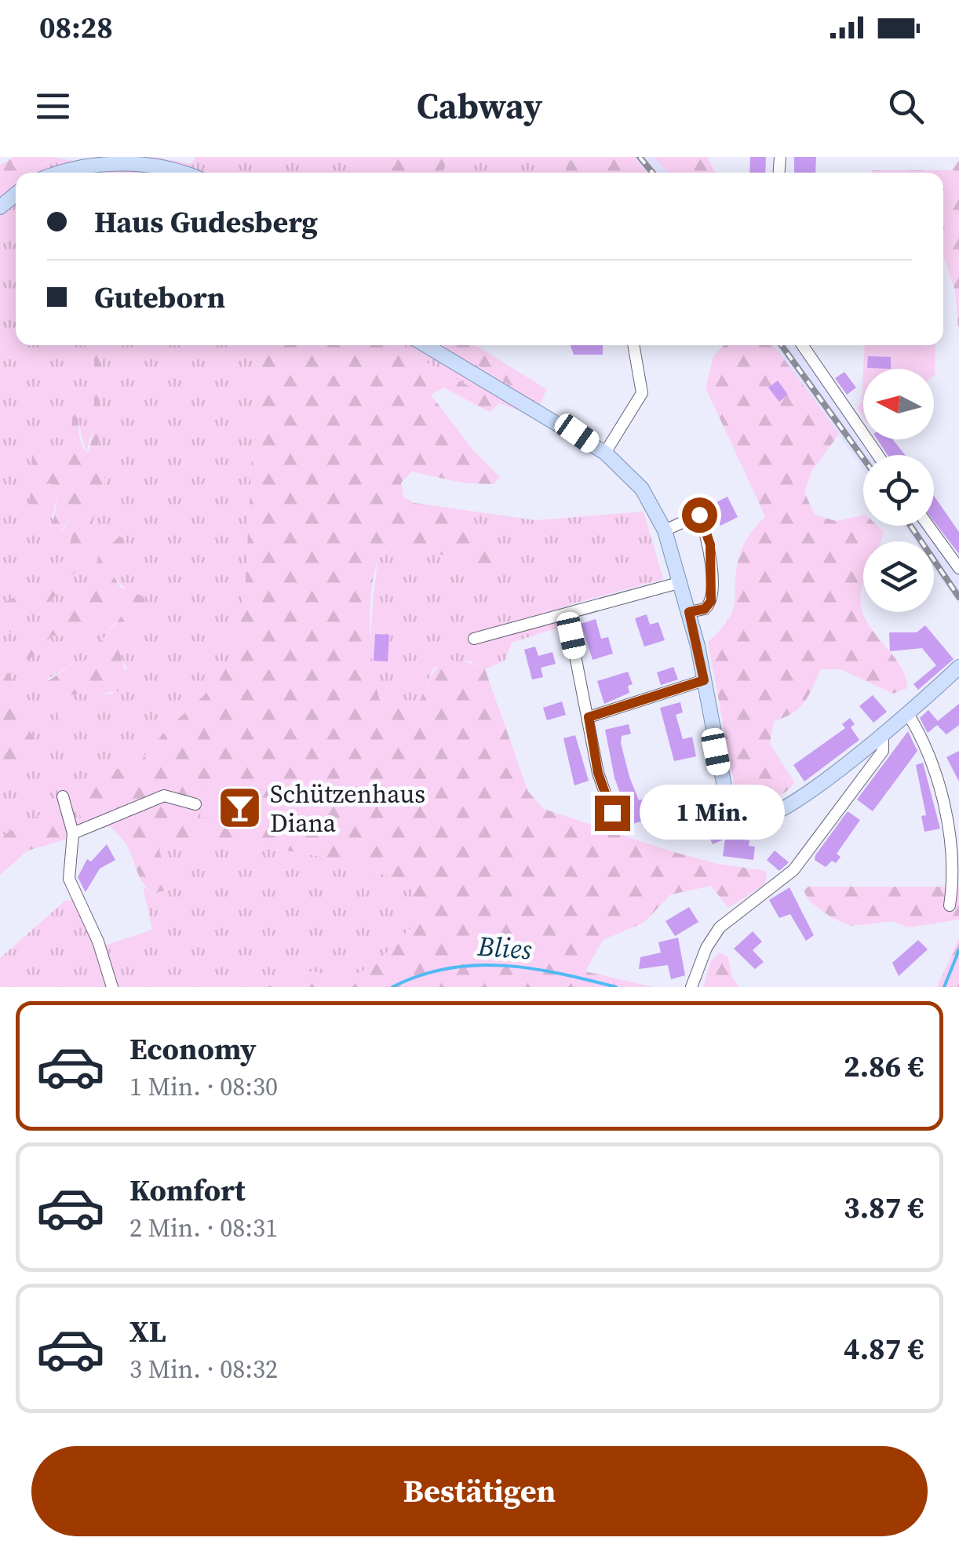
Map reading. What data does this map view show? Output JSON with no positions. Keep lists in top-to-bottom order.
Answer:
{
  "water": ["Blies"],
  "places": {
    "bar": ["Schützenhaus Diana"]
  },
  "north": "left",
  "page": {
    "status": "08:28",
    "header": "Cabway",
    "banner": ["Haus Gudesberg", "Guteborn"],
    "bubble": "1 Min.",
    "list": [
      {
        "name": "Economy",
        "note": "1 Min. · 08:30",
        "value": "2.86 €"
      },
      {
        "name": "Komfort",
        "note": "2 Min. · 08:31",
        "value": "3.87 €"
      },
      {
        "name": "XL",
        "note": "3 Min. · 08:32",
        "value": "4.87 €"
      }
    ],
    "buttons": "Bestätigen"
  }
}
